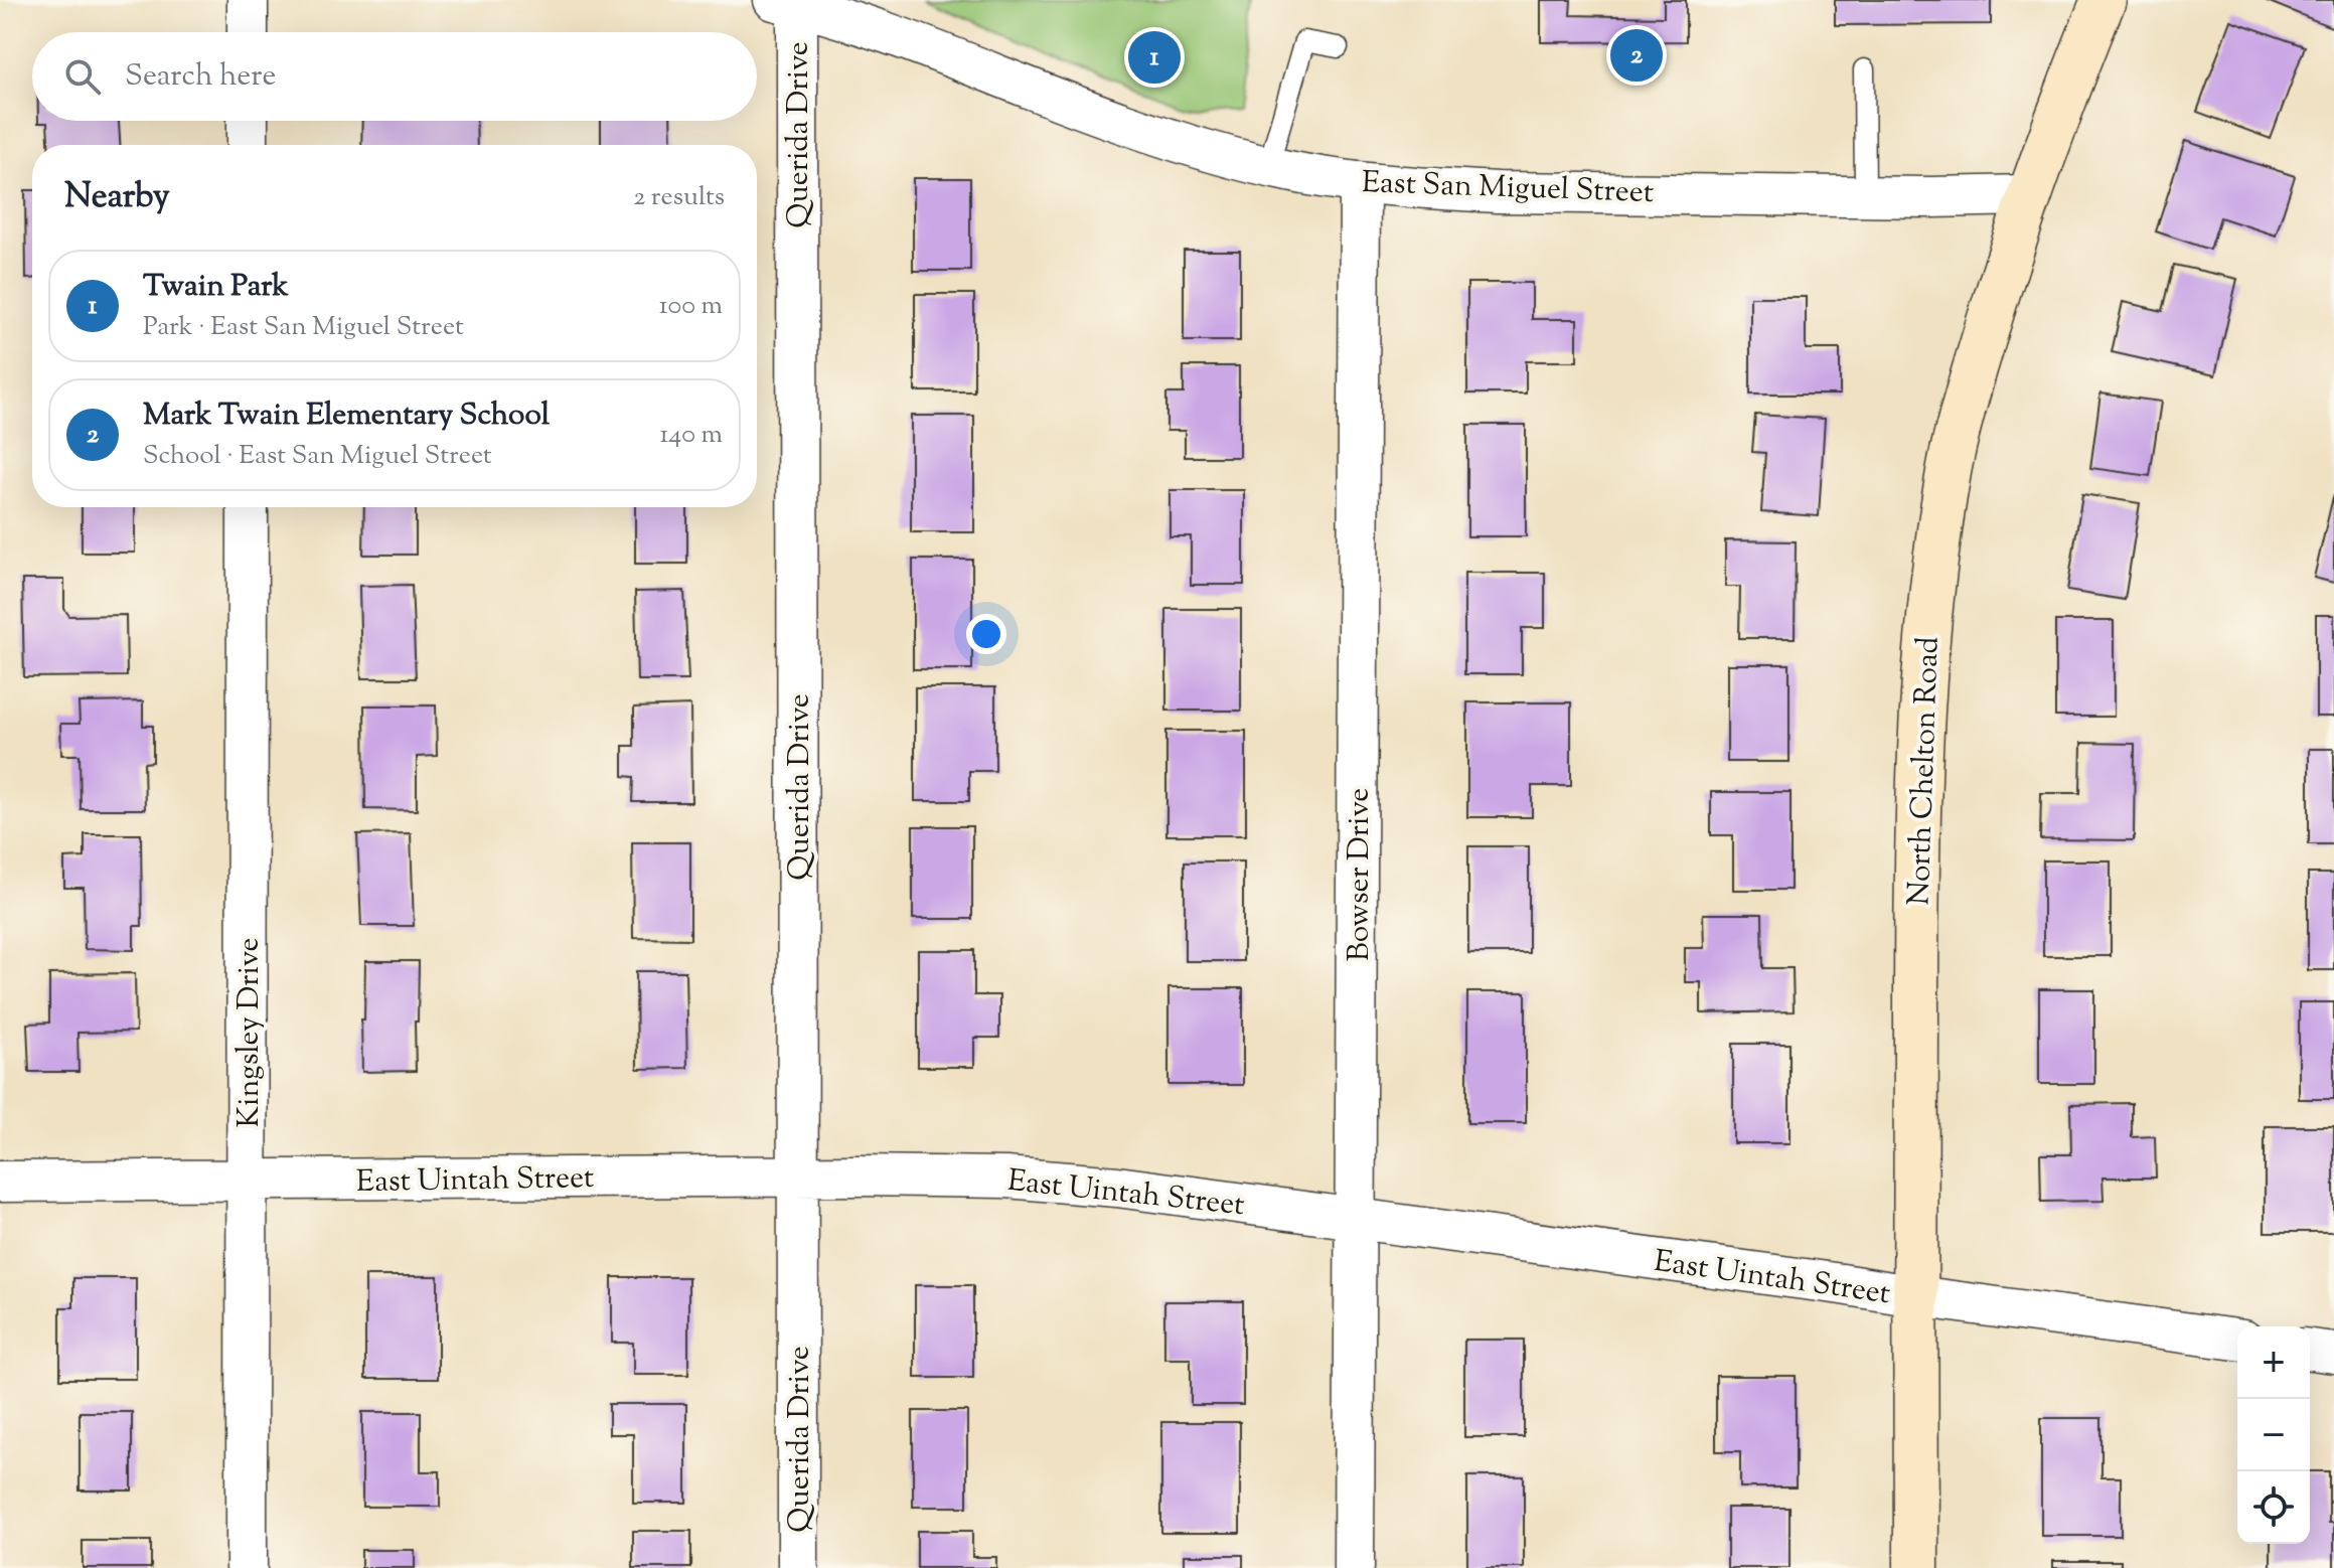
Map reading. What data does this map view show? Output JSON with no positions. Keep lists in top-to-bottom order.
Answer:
{
  "streets": {
    "main road": ["North Chelton Road"],
    "street": [
      "Querida Drive",
      "East San Miguel Street",
      "Bowser Drive",
      "Kingsley Drive",
      "East Uintah Street"
    ]
  },
  "crossings": [
    ["Querida Drive", "East San Miguel Street"],
    ["Querida Drive", "East Uintah Street"],
    ["East San Miguel Street", "North Chelton Road"],
    ["East San Miguel Street", "Bowser Drive"],
    ["North Chelton Road", "East Uintah Street"],
    ["Bowser Drive", "East Uintah Street"],
    ["Kingsley Drive", "East Uintah Street"]
  ],
  "page": {
    "pins": ["2", "1"],
    "search": "Search here",
    "heading": ["Nearby", "2 results"],
    "list": [
      {
        "mark": "1",
        "name": "Twain Park",
        "note": "Park · East San Miguel Street",
        "value": "100 m"
      },
      {
        "mark": "2",
        "name": "Mark Twain Elementary School",
        "note": "School · East San Miguel Street",
        "value": "140 m"
      }
    ],
    "map_buttons": ["+", "−"]
  }
}
